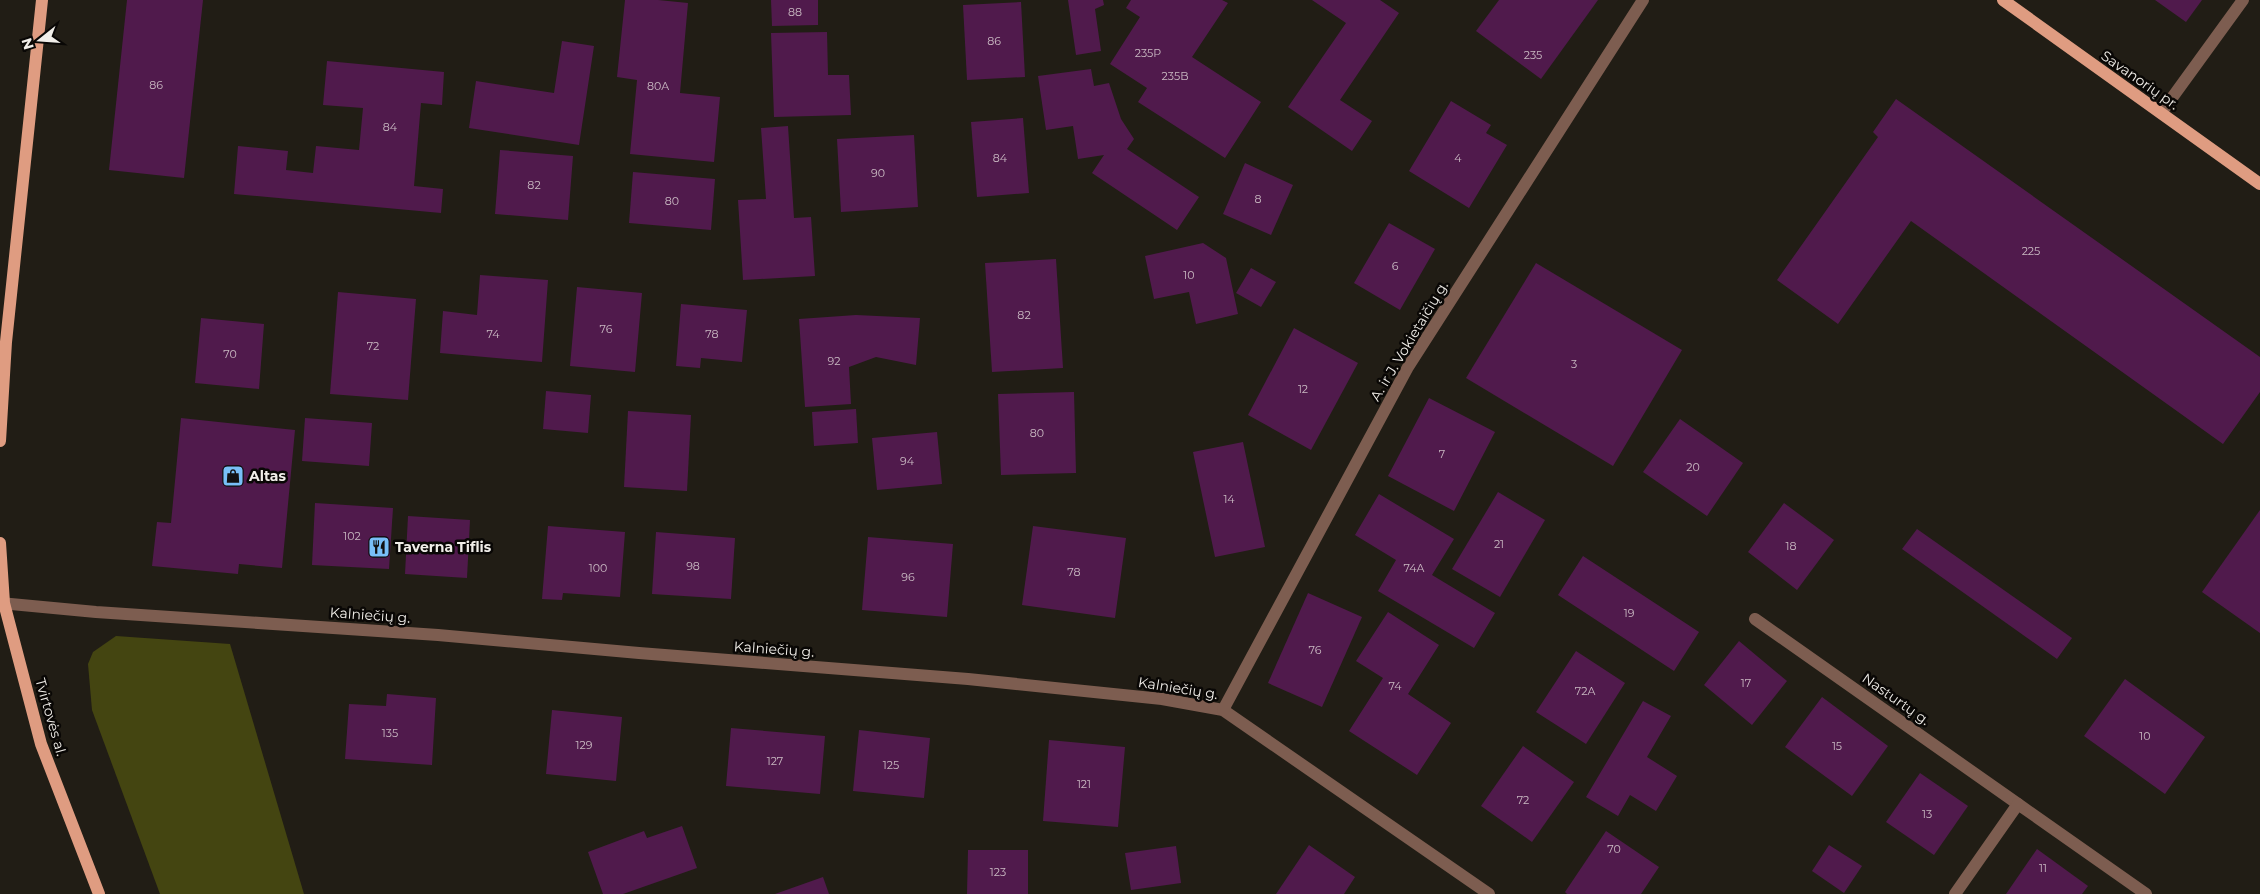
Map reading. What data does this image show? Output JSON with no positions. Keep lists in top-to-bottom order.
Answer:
{
  "streets": {
    "main road": ["Savanorių pr.", "Tvirtovės al."],
    "street": ["A. ir J. Vokietaičių g.", "Kalniečių g.", "Nasturtų g."]
  },
  "crossings": [
    ["A. ir J. Vokietaičių g.", "Kalniečių g."],
    ["Kalniečių g.", "Tvirtovės al."]
  ],
  "places": {
    "shop": ["Altas"],
    "restaurant": ["Taverna Tiflis"]
  },
  "house_numbers": [
    "88",
    "86",
    "235P",
    "235",
    "235B",
    "86",
    "80A",
    "84",
    "84",
    "4",
    "90",
    "82",
    "8",
    "80",
    "225",
    "6",
    "10",
    "82",
    "76",
    "74",
    "78",
    "72",
    "70",
    "92",
    "3",
    "12",
    "80",
    "7",
    "94",
    "20",
    "14",
    "102",
    "21",
    "18",
    "98",
    "100",
    "74A",
    "78",
    "96",
    "19",
    "76",
    "17",
    "74",
    "72A",
    "135",
    "10",
    "129",
    "15",
    "127",
    "125",
    "121",
    "72",
    "13",
    "70",
    "11",
    "123"
  ],
  "north": "left"
}
